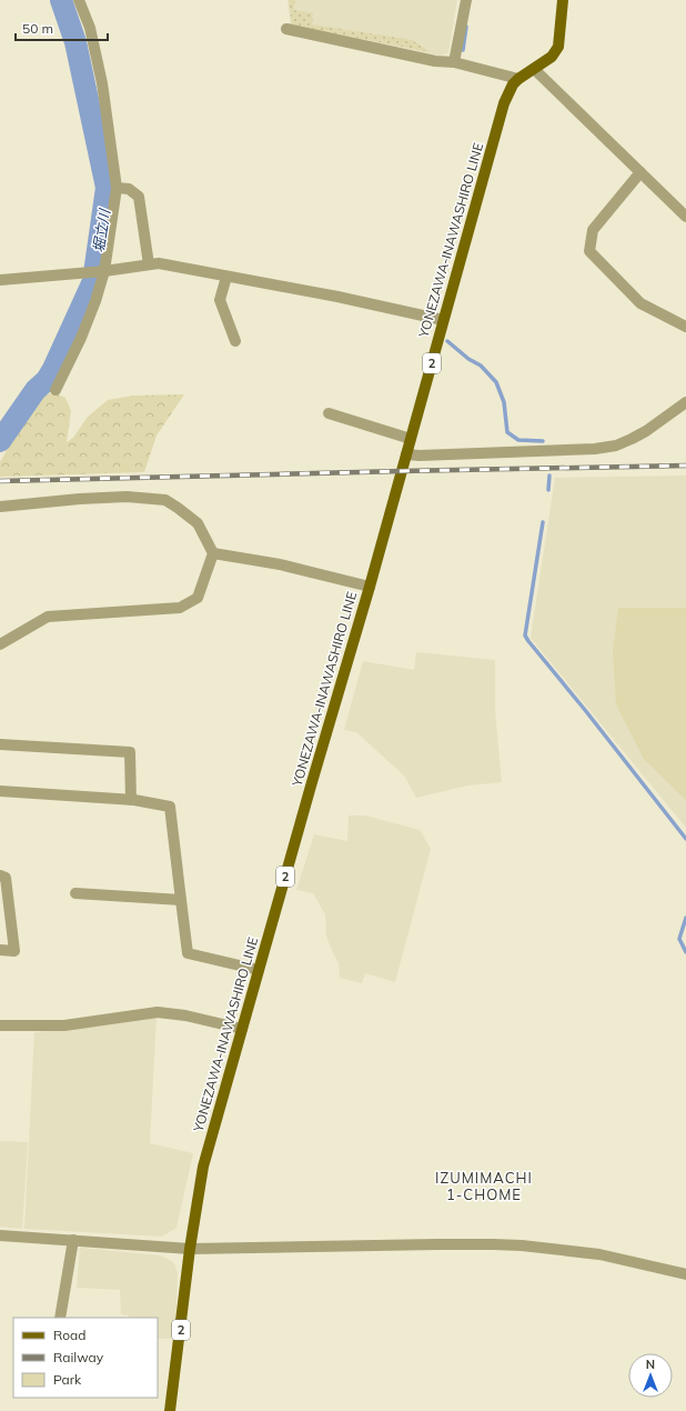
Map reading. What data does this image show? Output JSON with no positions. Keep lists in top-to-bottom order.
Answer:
{
  "streets": {
    "main road": ["YONEZAWA-INAWASHIRO LINE", "2"]
  },
  "districts": ["IZUMIMACHI 1-CHOME"],
  "water": ["堀立川"],
  "legend": ["Road", "Railway", "Park"],
  "scale_bar": "50 m",
  "north": "top"
}
